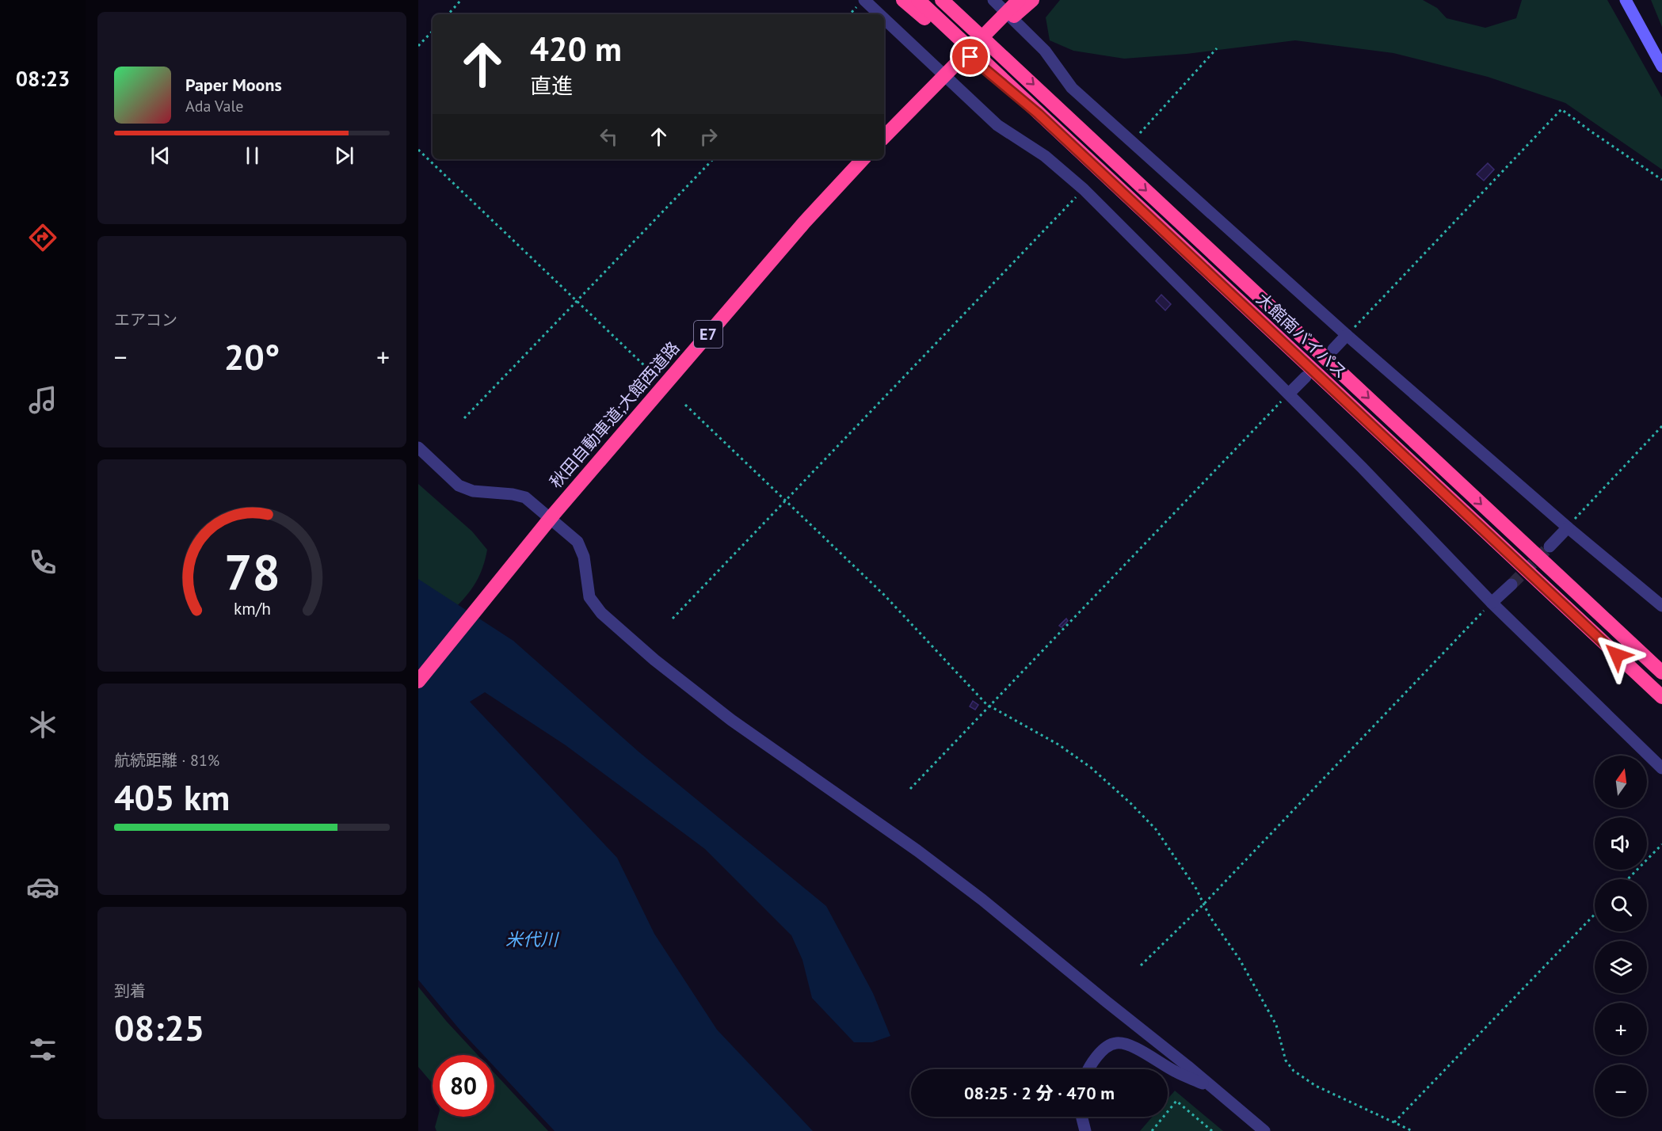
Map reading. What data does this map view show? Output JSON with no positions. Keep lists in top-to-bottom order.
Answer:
{
  "streets": {
    "highway": ["E7", "大館南バイパス", "秋田自動車道;大館西道路"]
  },
  "water": ["米代川"],
  "north": "top",
  "page": {
    "tabs": "08:23",
    "turn": ["420 m", "直進"],
    "song": ["Paper Moons", "Ada Vale"],
    "tile": [
      "エアコン",
      ["航続距離 · 81%", "405 km"],
      ["到着", "08:25"]
    ],
    "heat": ["−", "20°", "+"],
    "map_buttons": ["+", "−"],
    "limit": "80",
    "trip": "08:25 · 2 分 · 470 m",
    "gauge": ["78", "km/h"]
  }
}
